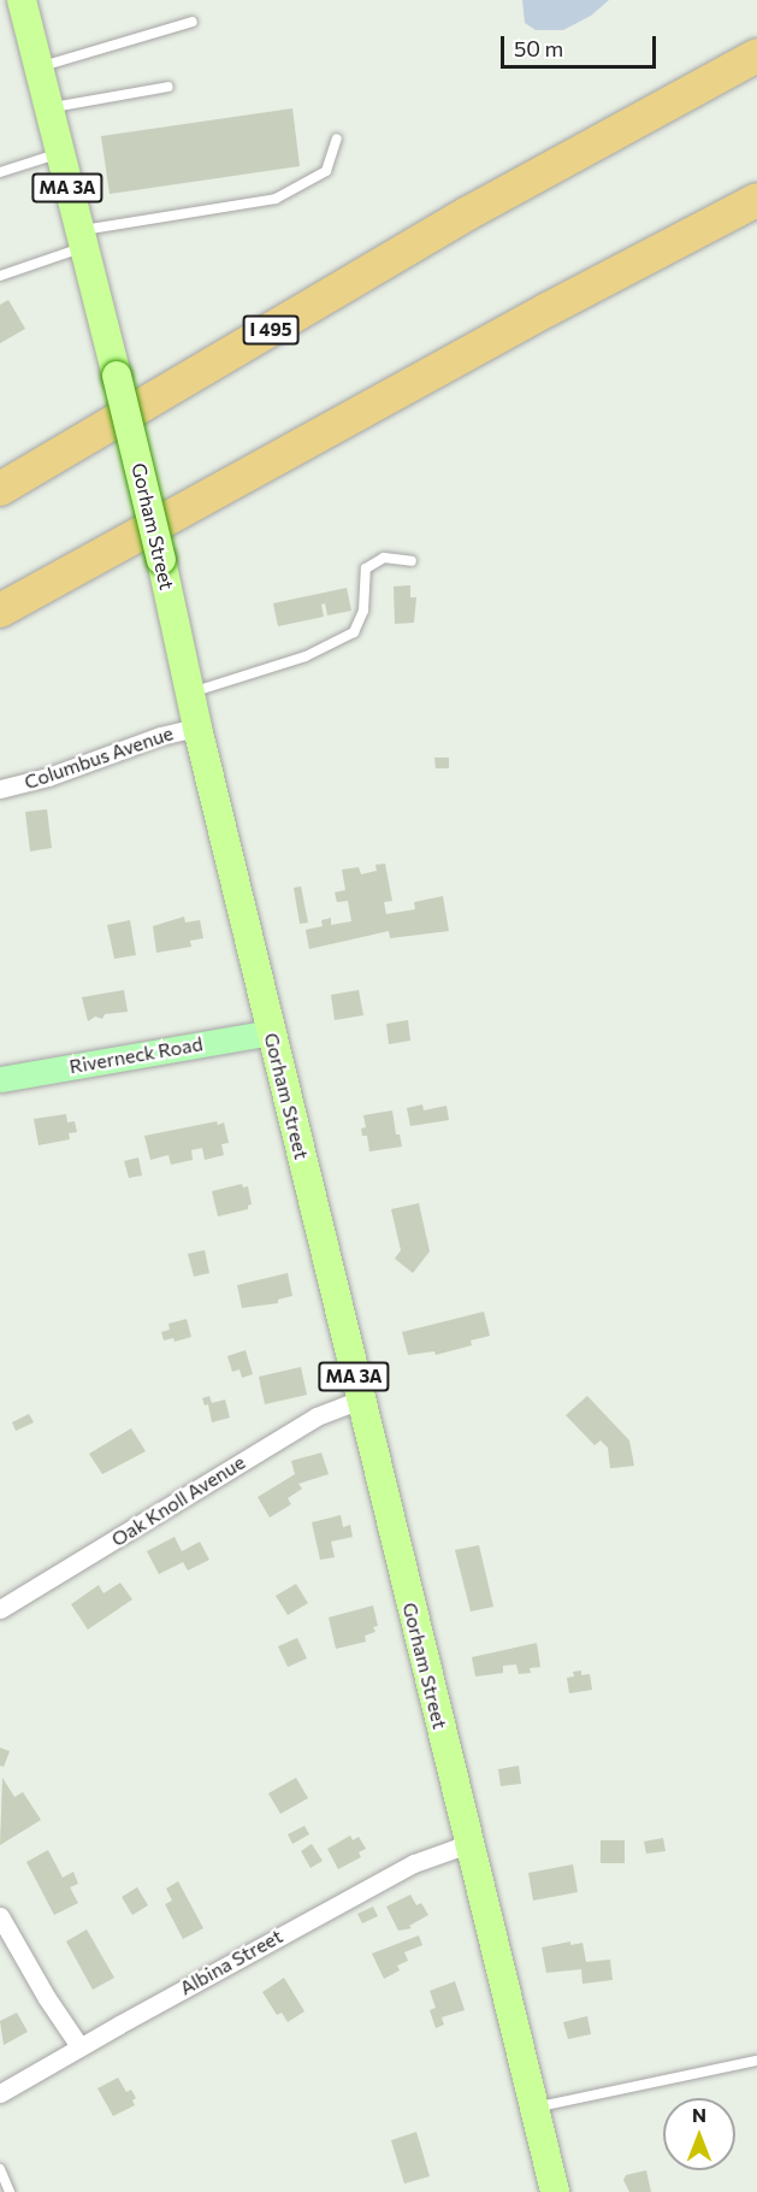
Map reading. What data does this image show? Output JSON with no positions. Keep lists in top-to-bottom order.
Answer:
{
  "streets": {
    "highway": ["I 495"],
    "main road": ["MA 3A", "Gorham Street", "Riverneck Road"],
    "street": ["Columbus Avenue", "Oak Knoll Avenue", "Albina Street"]
  },
  "crossings": [
    ["Gorham Street", "Columbus Avenue"],
    ["Gorham Street", "Riverneck Road"],
    ["Gorham Street", "Oak Knoll Avenue"],
    ["Gorham Street", "Albina Street"]
  ],
  "scale_bar": "50 m",
  "north": "top"
}
